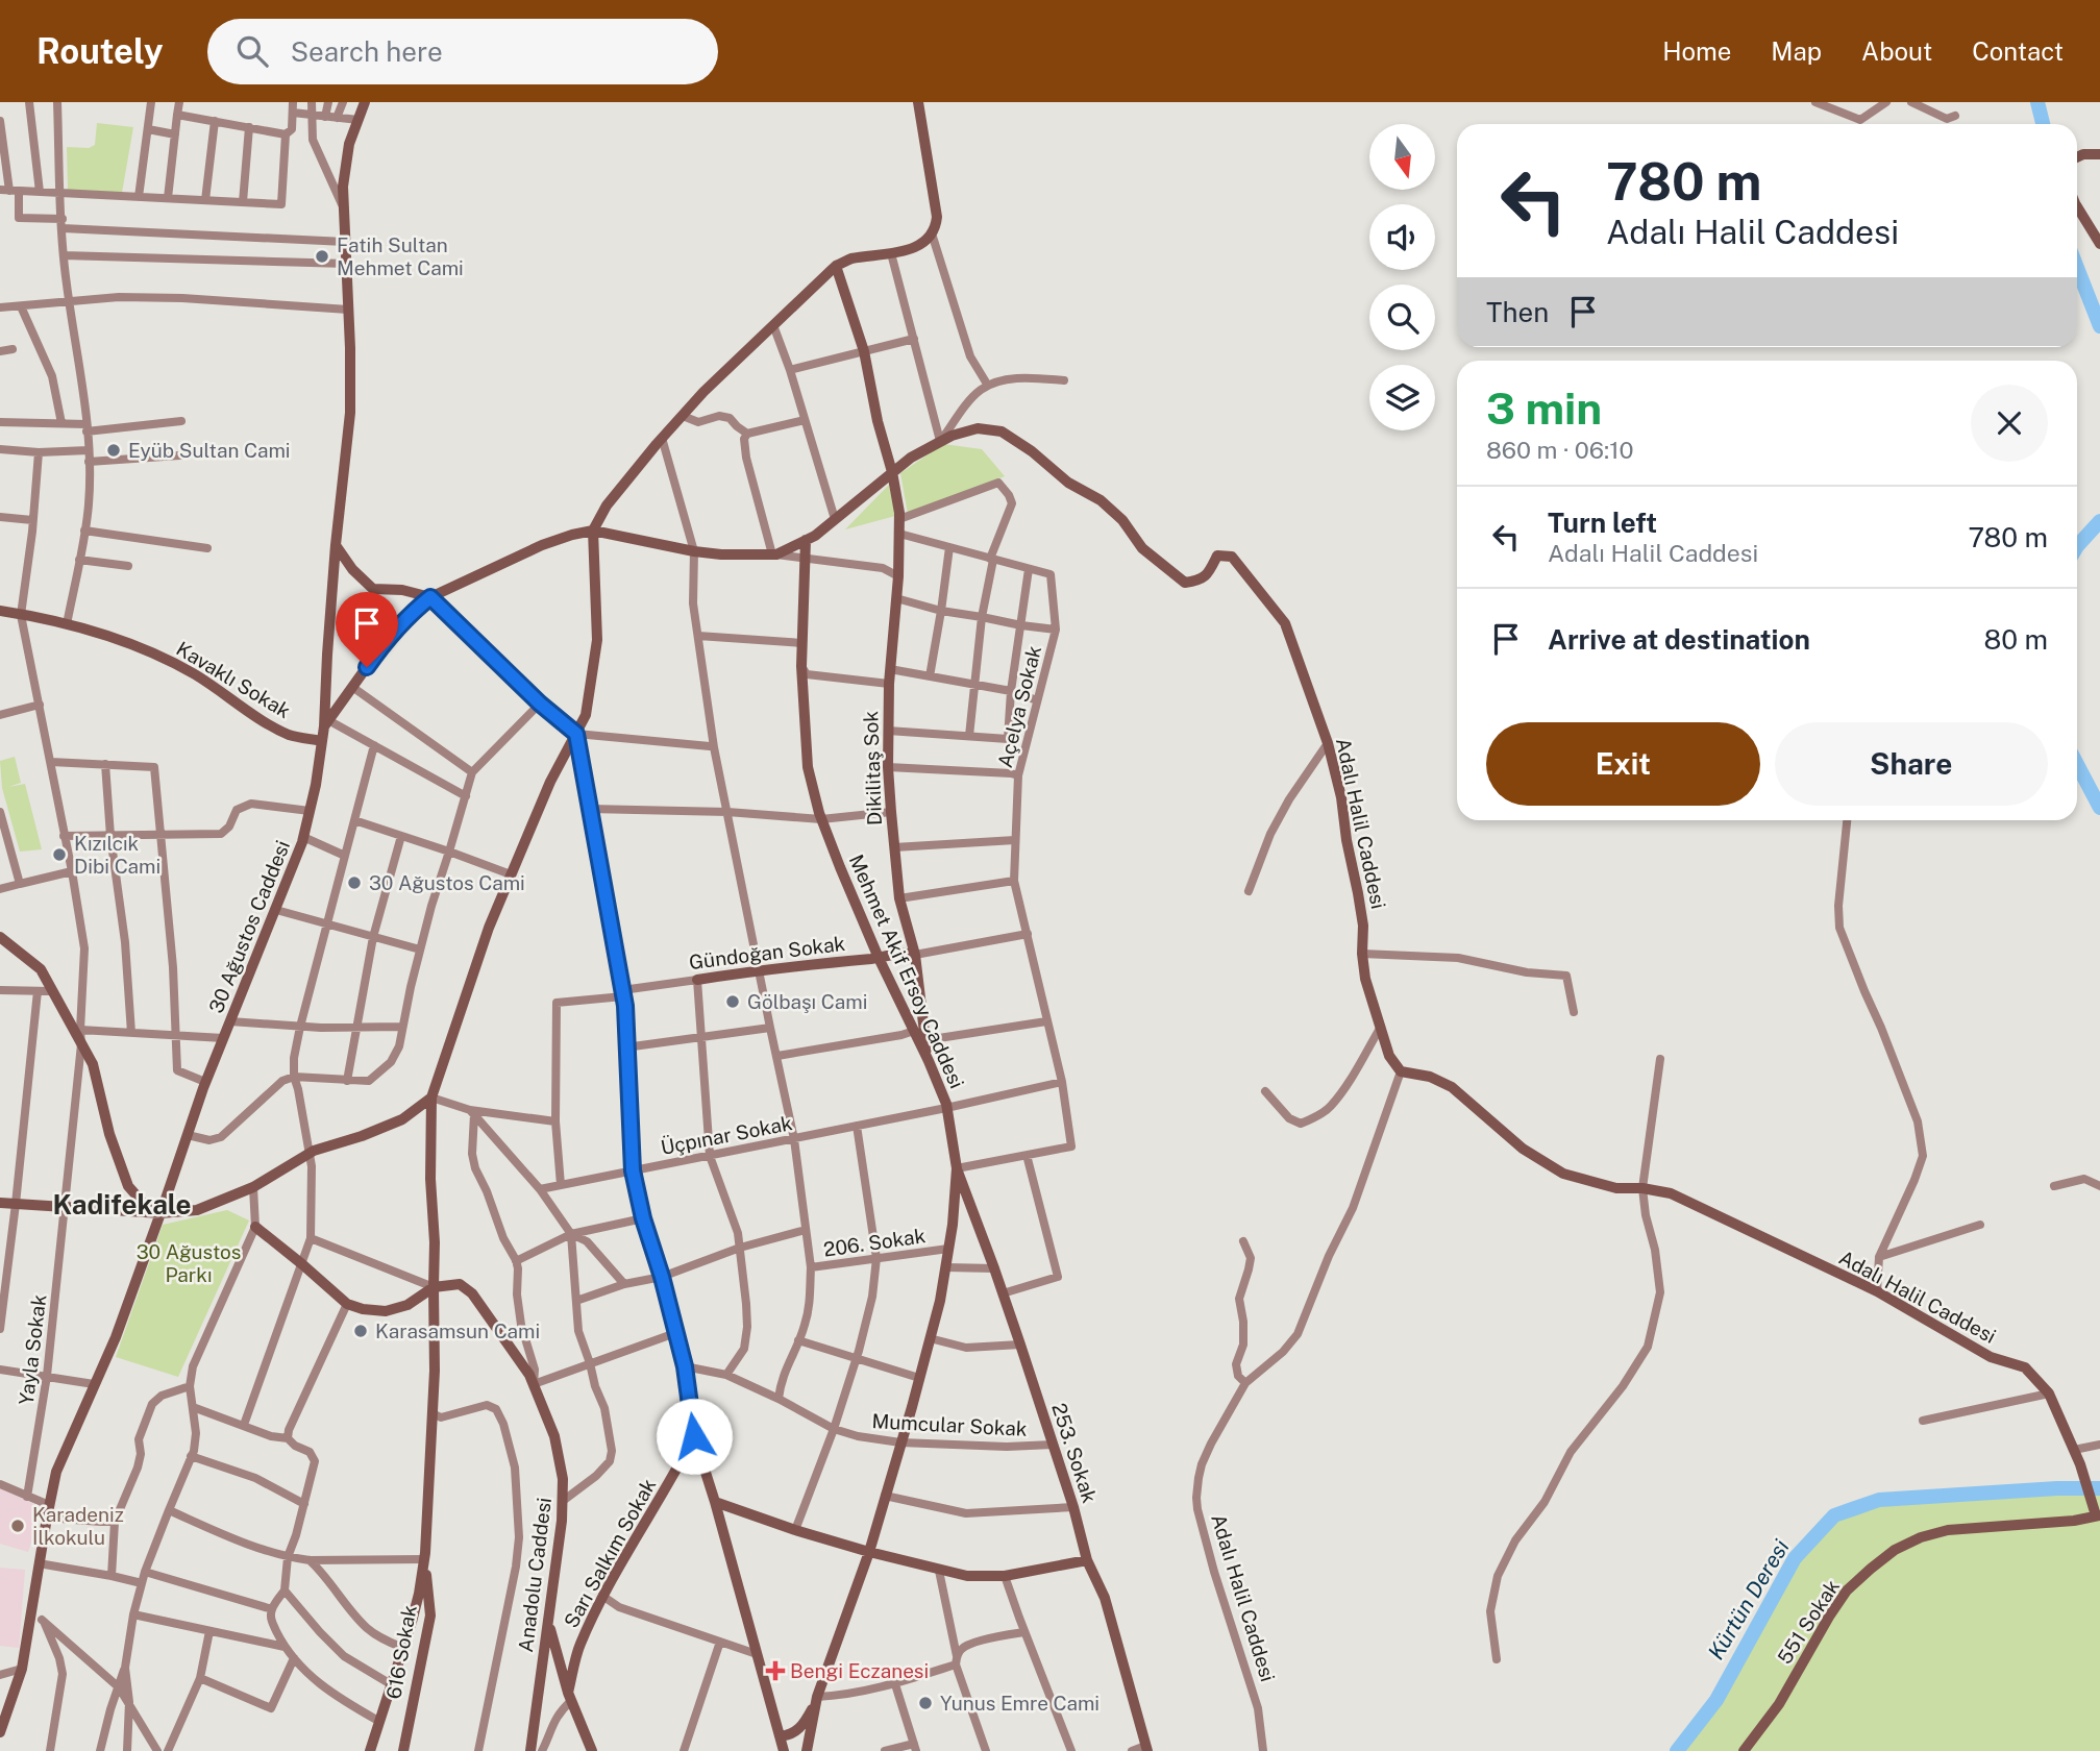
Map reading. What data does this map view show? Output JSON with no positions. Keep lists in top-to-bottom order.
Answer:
{
  "streets": {
    "street": [
      "Kavaklı Sokak",
      "Açelya Sokak",
      "Dikilitaş Sok",
      "Adalı Halil Caddesi",
      "30 Ağustos Caddesi",
      "Gündoğan Sokak",
      "Mehmet Akif Ersoy Caddesi",
      "Üçpınar Sokak",
      "206. Sokak",
      "Yayla Sokak",
      "Mumcular Sokak",
      "253. Sokak",
      "Sarı Salkım Sokak",
      "Anadolu Caddesi",
      "551 Sokak",
      "616 Sokak"
    ]
  },
  "crossings": [
    ["Kavaklı Sokak", "30 Ağustos Caddesi"],
    ["Kavaklı Sokak", "Yayla Sokak"],
    ["Açelya Sokak", "Üçpınar Sokak"],
    ["Dikilitaş Sok", "Adalı Halil Caddesi"],
    ["Dikilitaş Sok", "Gündoğan Sokak"],
    ["Dikilitaş Sok", "Mehmet Akif Ersoy Caddesi"],
    ["Adalı Halil Caddesi", "30 Ağustos Caddesi"],
    ["Adalı Halil Caddesi", "Mehmet Akif Ersoy Caddesi"],
    ["Adalı Halil Caddesi", "551 Sokak"],
    ["Gündoğan Sokak", "Mehmet Akif Ersoy Caddesi"],
    ["Mehmet Akif Ersoy Caddesi", "Üçpınar Sokak"],
    ["Mehmet Akif Ersoy Caddesi", "206. Sokak"],
    ["Mehmet Akif Ersoy Caddesi", "Mumcular Sokak"],
    ["Mehmet Akif Ersoy Caddesi", "253. Sokak"],
    ["206. Sokak", "Mumcular Sokak"],
    ["Mumcular Sokak", "253. Sokak"]
  ],
  "districts": ["Kadifekale"],
  "water": ["Kürtün Deresi"],
  "parks": ["30 Ağustos Parkı"],
  "places": {
    "other": [
      "Fatih Sultan Mehmet Cami",
      "Eyüb Sultan Cami",
      "Kızılcık Dibi Cami",
      "30 Ağustos Cami",
      "Gölbaşı Cami",
      "Karasamsun Cami",
      "Karadeniz İlkokulu",
      "Yunus Emre Cami"
    ],
    "health": ["Bengi Eczanesi"]
  },
  "north": "bottom",
  "page": {
    "header": "Routely",
    "search": "Search here",
    "nav": [
      "Home",
      "Map",
      "About",
      "Contact"
    ],
    "turn": ["780 m", "Adalı Halil Caddesi"],
    "then": "Then",
    "heading": ["3 min", "860 m · 06:10"],
    "list": [
      {
        "name": "Turn left",
        "note": "Adalı Halil Caddesi",
        "value": "780 m"
      },
      {
        "name": "Arrive at destination",
        "value": "80 m"
      }
    ],
    "buttons": ["Exit", "Share"]
  }
}
